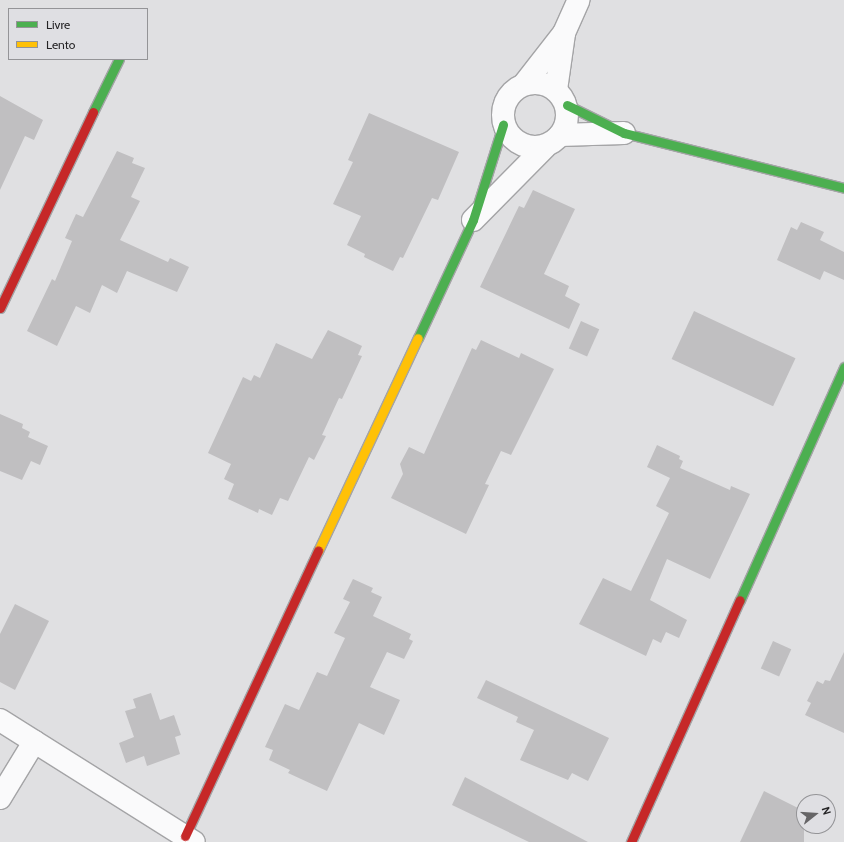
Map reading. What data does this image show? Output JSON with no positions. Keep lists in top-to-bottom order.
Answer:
{
  "legend": ["Livre", "Lento"],
  "north": "right"
}
